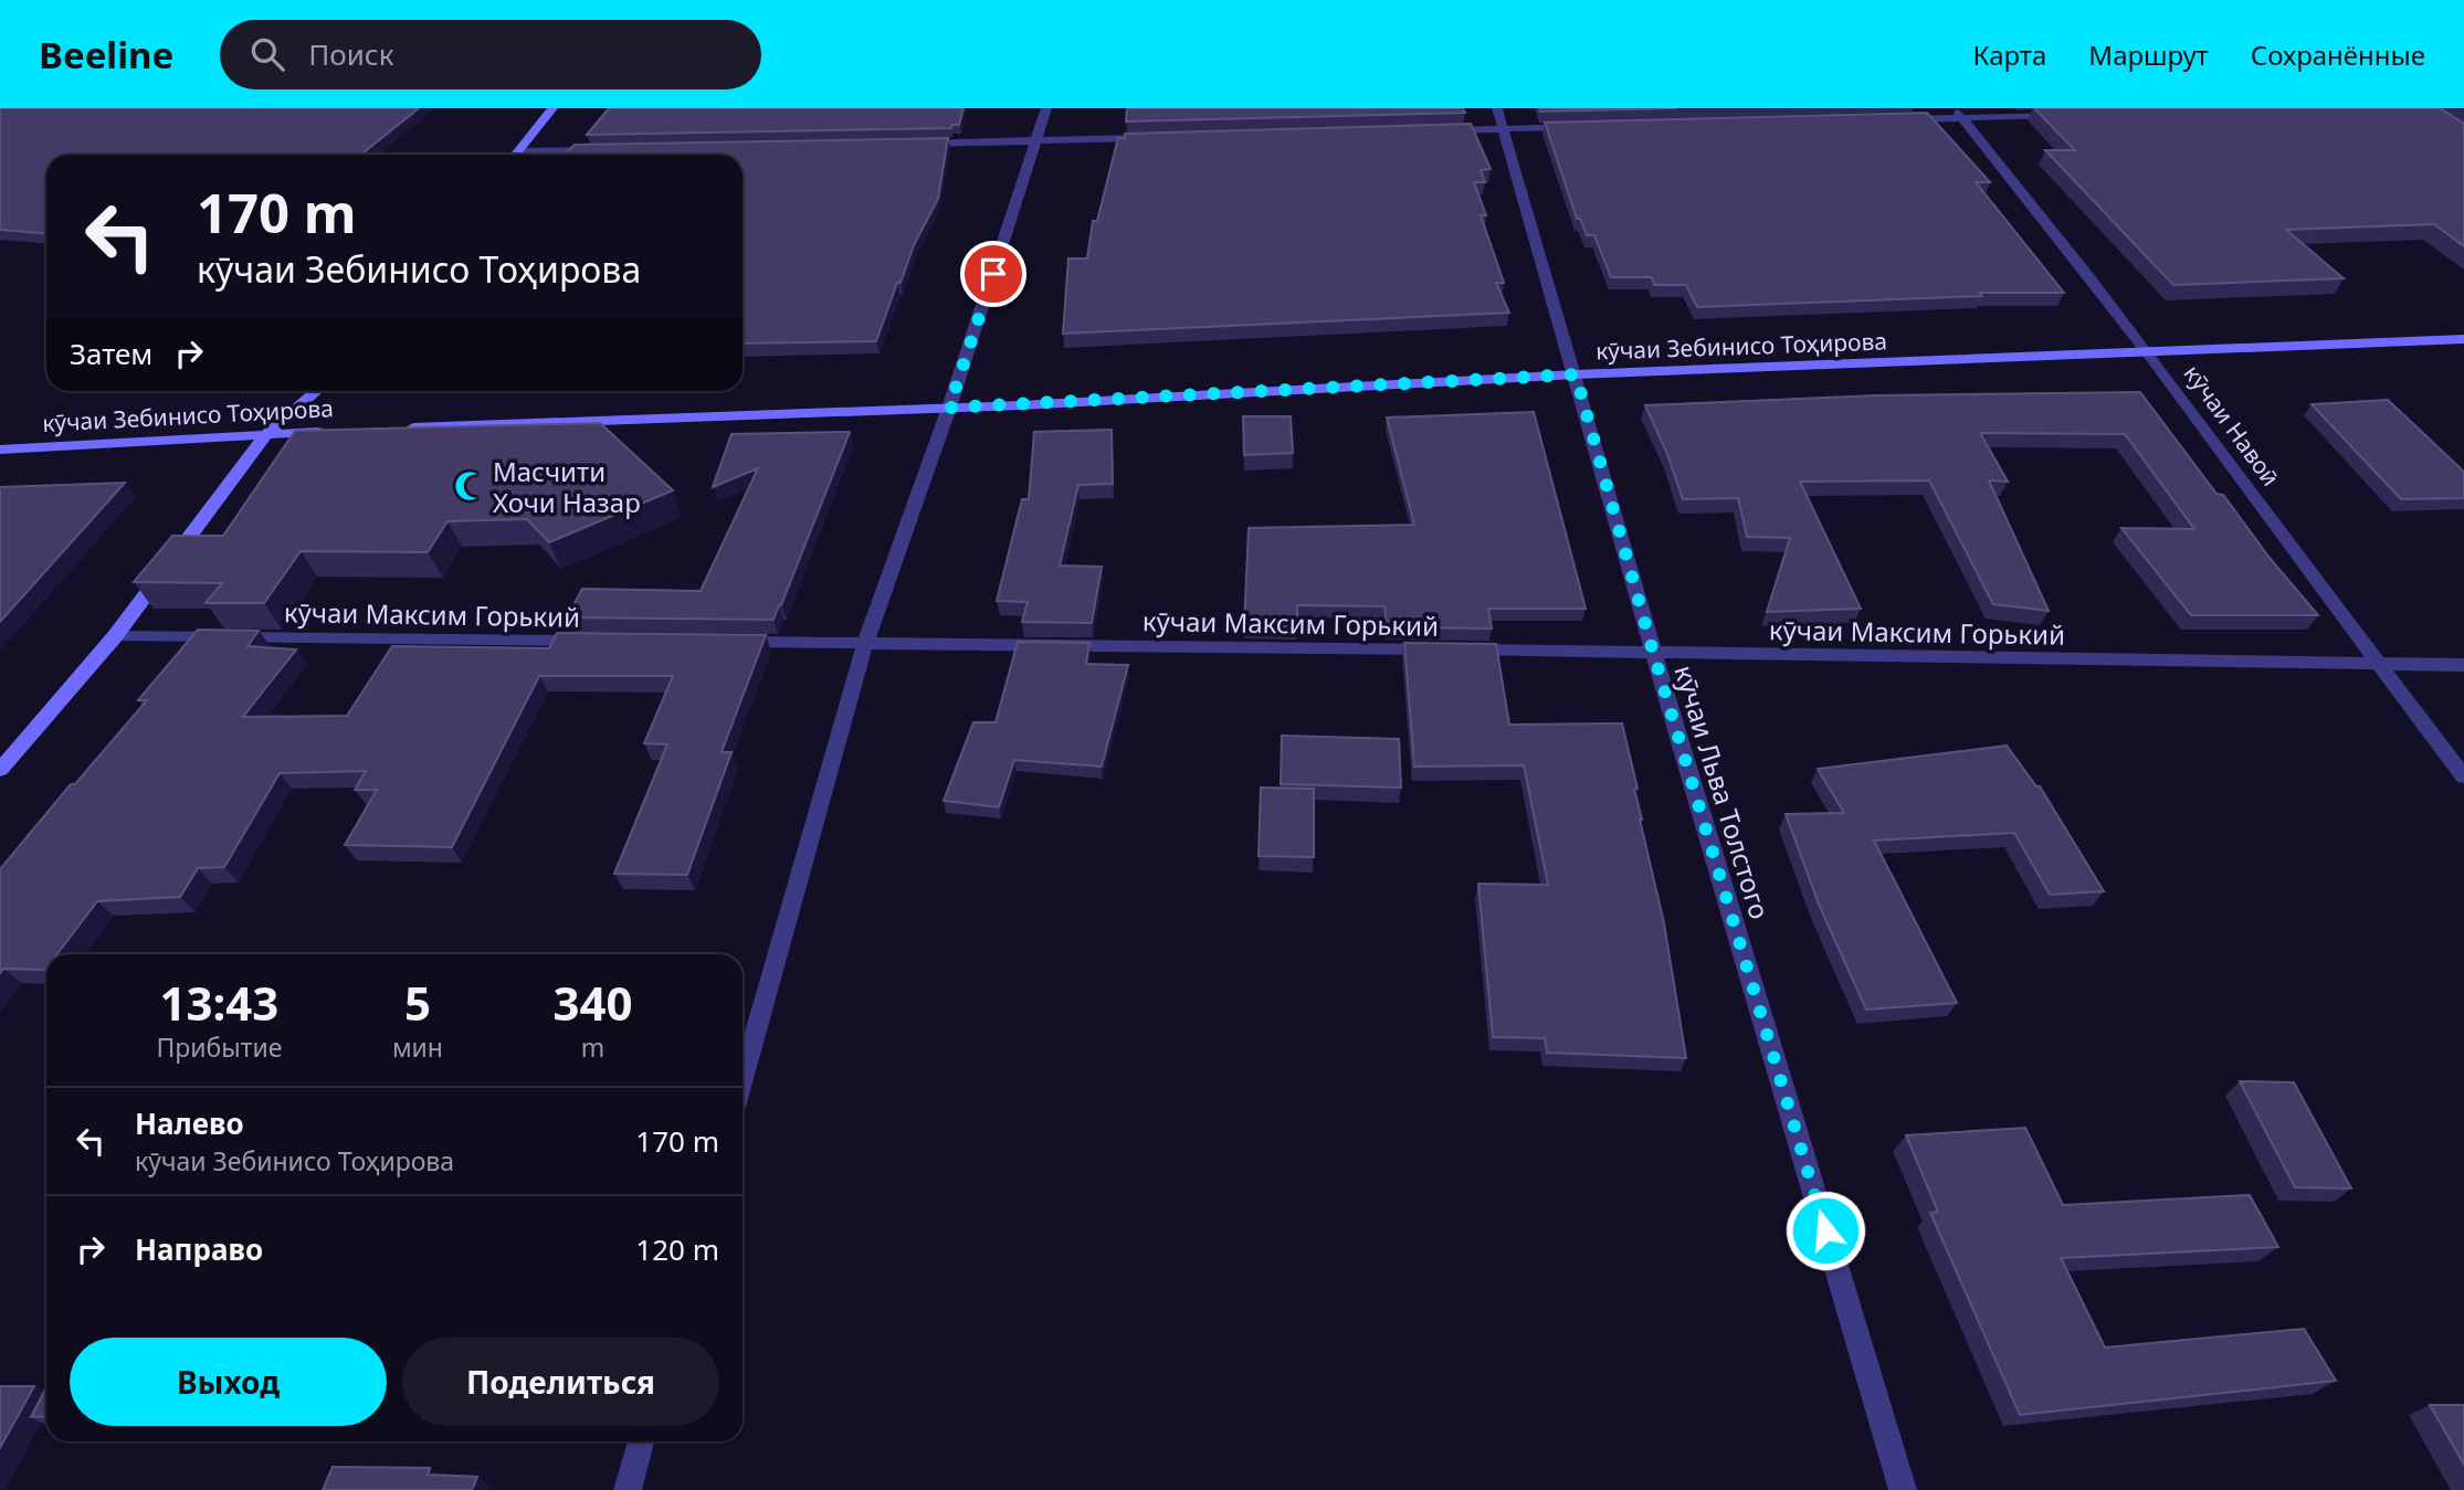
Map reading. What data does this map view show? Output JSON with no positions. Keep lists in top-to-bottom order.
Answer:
{
  "streets": {
    "main road": ["кӯчаи Зебинисо Тоҳирова"],
    "street": ["кӯчаи Навоӣ", "кӯчаи Максим Горький", "кӯчаи Льва Толстого"]
  },
  "crossings": [
    ["кӯчаи Зебинисо Тоҳирова", "кӯчаи Навоӣ"],
    ["кӯчаи Зебинисо Тоҳирова", "кӯчаи Льва Толстого"],
    ["кӯчаи Навоӣ", "кӯчаи Максим Горький"],
    ["кӯчаи Максим Горький", "кӯчаи Льва Толстого"]
  ],
  "places": {
    "mosque": ["Масчити Хочи Назар"]
  },
  "page": {
    "header": "Beeline",
    "search": "Поиск",
    "nav": ["Карта", "Маршрут", "Сохранённые"],
    "turn": ["170 m", "кӯчаи Зебинисо Тоҳирова"],
    "then": "Затем",
    "eta": [
      "13:43",
      "Прибытие",
      "5",
      "мин",
      "340",
      "m"
    ],
    "list": [
      {
        "name": "Налево",
        "note": "кӯчаи Зебинисо Тоҳирова",
        "value": "170 m"
      },
      {
        "name": "Направо",
        "value": "120 m"
      }
    ],
    "buttons": ["Выход", "Поделиться"]
  }
}
